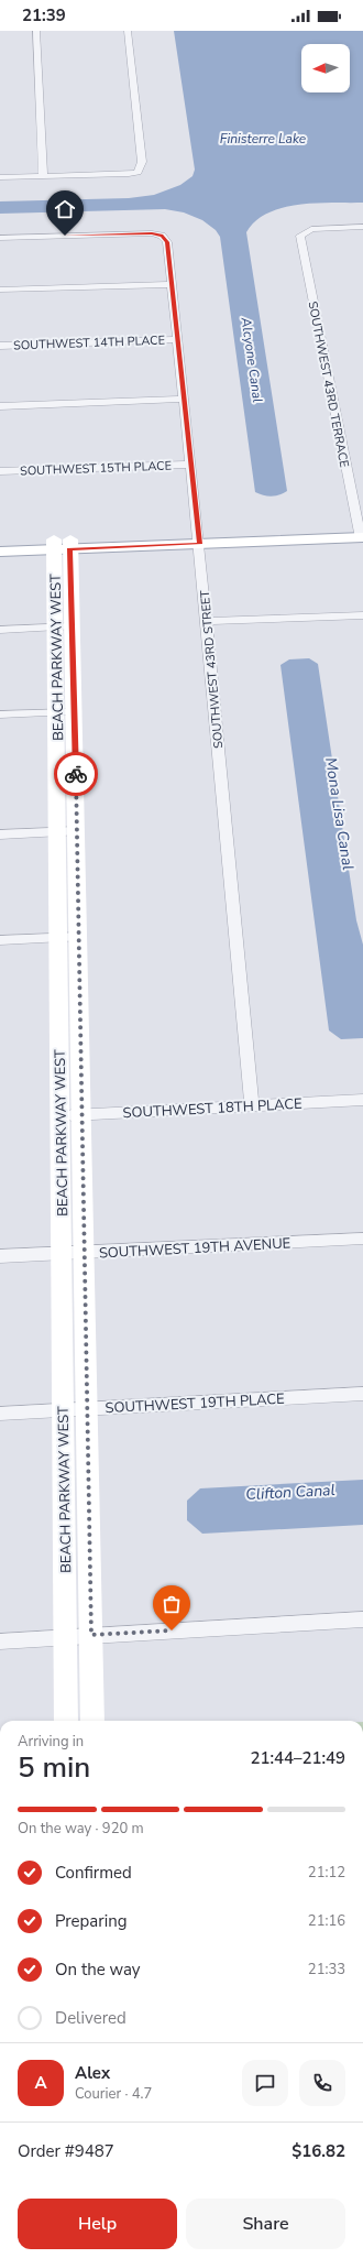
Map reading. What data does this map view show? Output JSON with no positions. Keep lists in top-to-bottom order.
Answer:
{
  "streets": {
    "street": [
      "SOUTHWEST 14TH PLACE",
      "SOUTHWEST 43RD TERRACE",
      "SOUTHWEST 15TH PLACE",
      "BEACH PARKWAY WEST",
      "SOUTHWEST 43RD STREET",
      "SOUTHWEST 18TH PLACE",
      "SOUTHWEST 19TH AVENUE",
      "SOUTHWEST 19TH PLACE"
    ]
  },
  "crossings": [
    ["SOUTHWEST 14TH PLACE", "SOUTHWEST 43RD STREET"],
    ["SOUTHWEST 15TH PLACE", "SOUTHWEST 43RD STREET"],
    ["BEACH PARKWAY WEST", "SOUTHWEST 18TH PLACE"],
    ["BEACH PARKWAY WEST", "SOUTHWEST 19TH AVENUE"],
    ["BEACH PARKWAY WEST", "SOUTHWEST 19TH PLACE"],
    ["SOUTHWEST 43RD STREET", "SOUTHWEST 18TH PLACE"]
  ],
  "water": [
    "Finisterre Lake",
    "Alcyone Canal",
    "Mona Lisa Canal",
    "Clifton Canal"
  ],
  "north": "left",
  "page": {
    "status": "21:39",
    "heading": ["5 min", "Arriving in", "21:44–21:49"],
    "panel": [
      "Alex",
      "Courier · 4.7",
      "Order #9487",
      "$16.82"
    ],
    "bar": "On the way · 920 m",
    "list": [
      ["Confirmed", "21:12"],
      ["Preparing", "21:16"],
      ["On the way", "21:33"],
      "Delivered"
    ],
    "round": "A",
    "buttons": ["Help", "Share"]
  }
}
